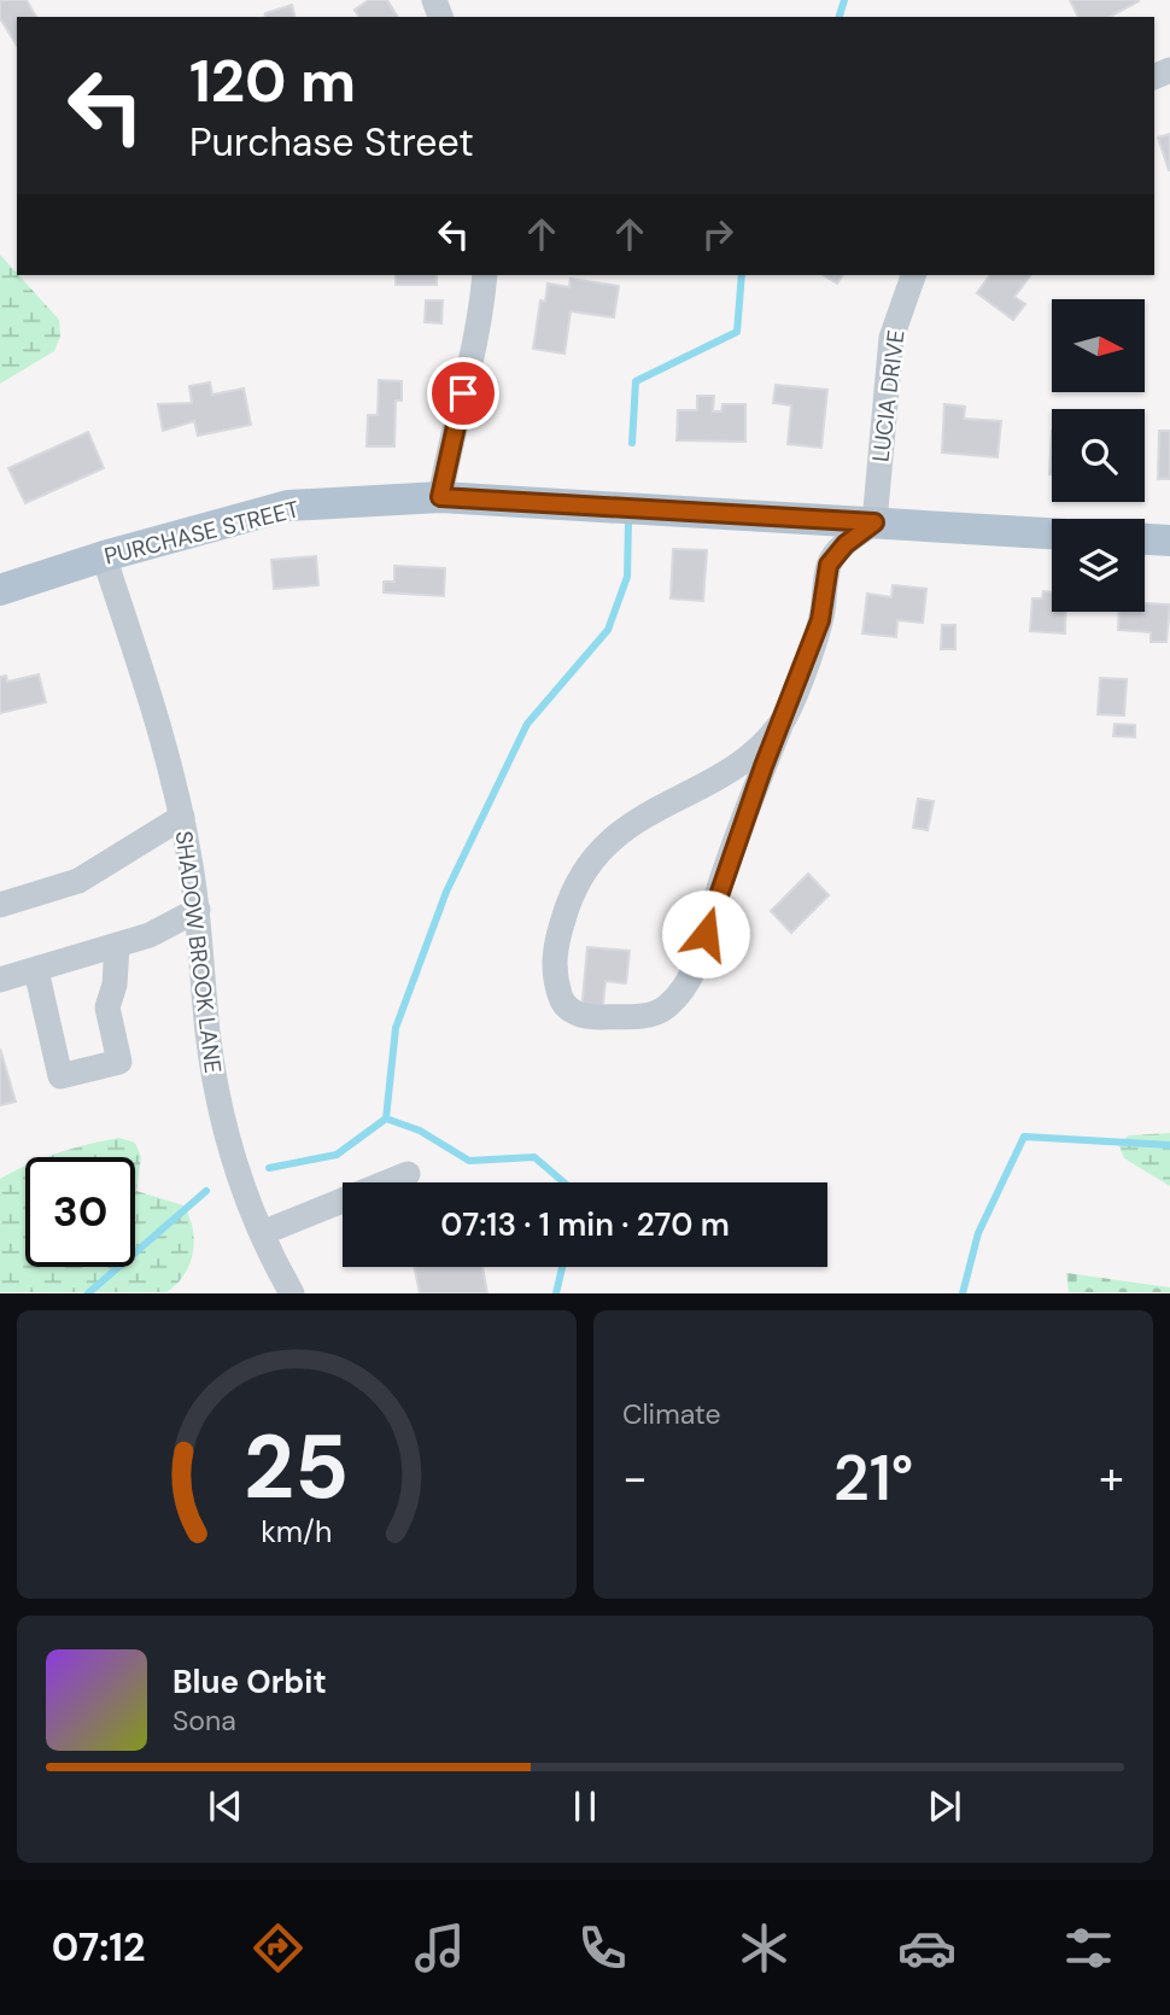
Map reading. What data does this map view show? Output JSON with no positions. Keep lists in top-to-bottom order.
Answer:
{
  "streets": {
    "main road": ["PURCHASE STREET"],
    "street": ["LUCIA DRIVE", "SHADOW BROOK LANE"]
  },
  "crossings": [
    ["LUCIA DRIVE", "PURCHASE STREET"],
    ["PURCHASE STREET", "SHADOW BROOK LANE"]
  ],
  "north": "right",
  "page": {
    "turn": ["120 m", "Purchase Street"],
    "limit": "30",
    "trip": "07:13 · 1 min · 270 m",
    "tile": "Climate",
    "heat": ["−", "21°", "+"],
    "song": ["Blue Orbit", "Sona"],
    "tabs": "07:12",
    "gauge": ["25", "km/h"]
  }
}
